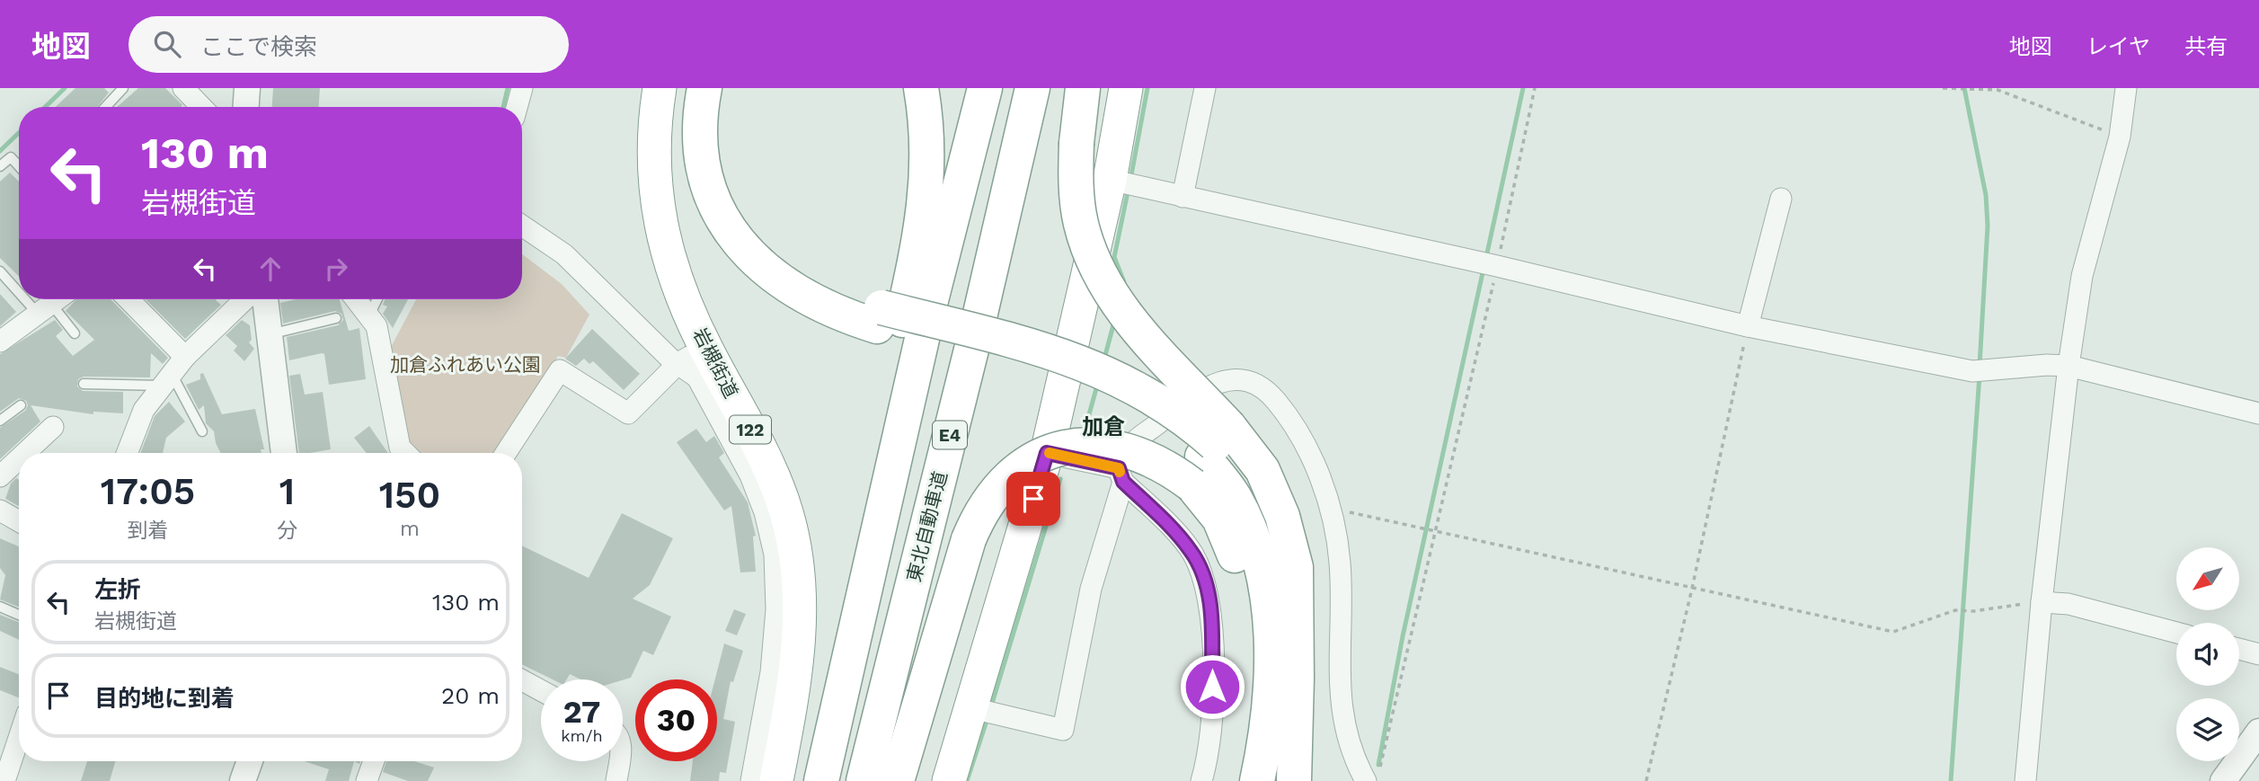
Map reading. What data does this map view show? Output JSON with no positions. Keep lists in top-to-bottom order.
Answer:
{
  "streets": {
    "highway": [
      "岩槻街道",
      "122",
      "E4",
      "東北自動車道"
    ]
  },
  "districts": ["加倉"],
  "parks": ["加倉ふれあい公園"],
  "north": "bottom left",
  "page": {
    "header": "地図",
    "search": "ここで検索",
    "nav": ["地図", "レイヤ", "共有"],
    "turn": ["130 m", "岩槻街道"],
    "eta": [
      "17:05",
      "到着",
      "1",
      "分",
      "150",
      "m"
    ],
    "list": [
      {
        "name": "左折",
        "note": "岩槻街道",
        "value": "130 m"
      },
      {
        "name": "目的地に到着",
        "value": "20 m"
      }
    ],
    "speed": "27 km/h",
    "limit": "30"
  }
}
